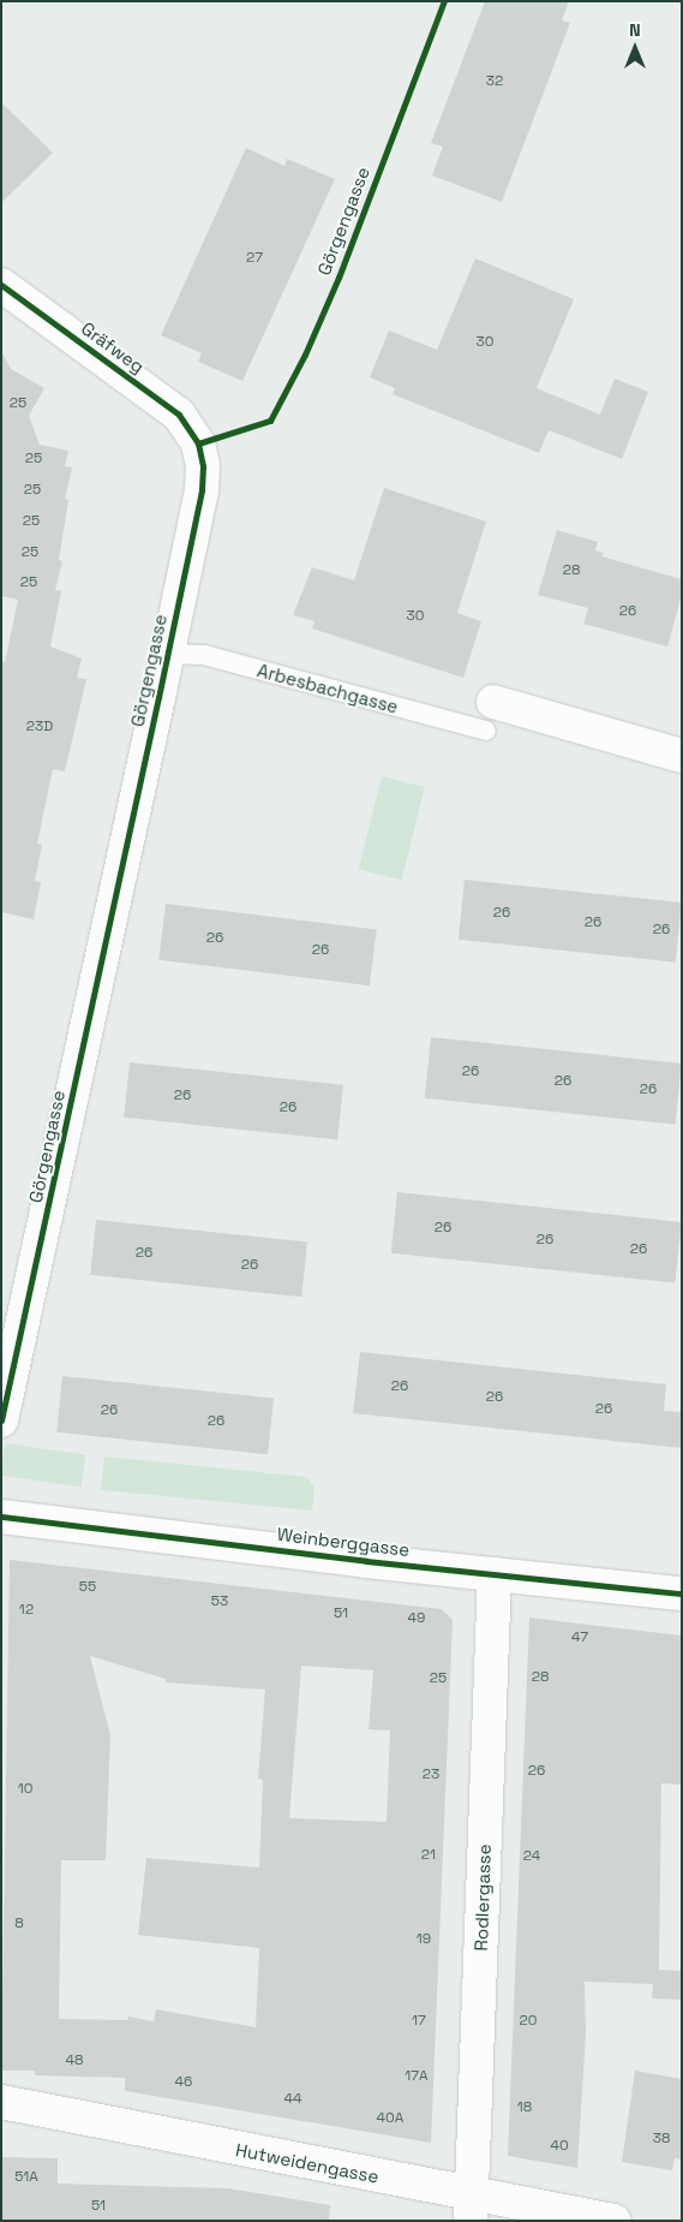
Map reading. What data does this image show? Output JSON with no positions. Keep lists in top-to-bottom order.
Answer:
{
  "streets": {
    "street": [
      "Görgengasse",
      "Gräfweg",
      "Arbesbachgasse",
      "Weinberggasse",
      "Rodlergasse",
      "Hutweidengasse"
    ]
  },
  "crossings": [
    ["Görgengasse", "Gräfweg"],
    ["Görgengasse", "Arbesbachgasse"],
    ["Weinberggasse", "Rodlergasse"],
    ["Rodlergasse", "Hutweidengasse"]
  ],
  "house_numbers": [
    "32",
    "27",
    "30",
    "25",
    "25",
    "25",
    "25",
    "25",
    "28",
    "25",
    "26",
    "30",
    "23D",
    "26",
    "26",
    "26",
    "26",
    "26",
    "26",
    "26",
    "26",
    "26",
    "26",
    "26",
    "26",
    "26",
    "26",
    "26",
    "26",
    "26",
    "26",
    "26",
    "26",
    "55",
    "53",
    "12",
    "51",
    "49",
    "47",
    "28",
    "25",
    "26",
    "23",
    "10",
    "21",
    "24",
    "8",
    "19",
    "17",
    "20",
    "48",
    "17A",
    "46",
    "44",
    "18",
    "40A",
    "38",
    "40",
    "51A",
    "51"
  ],
  "north": "top"
}
